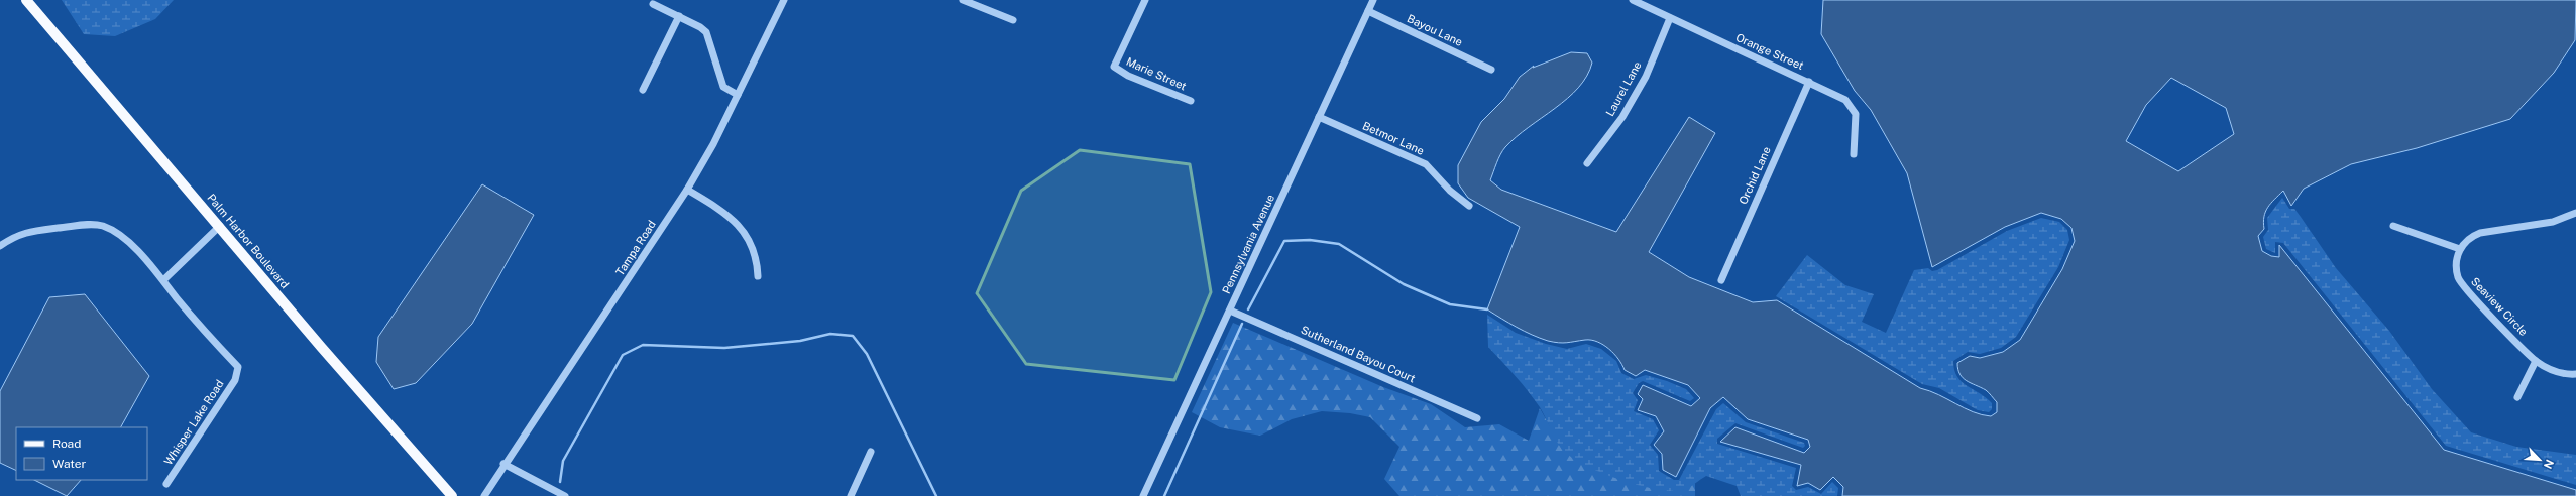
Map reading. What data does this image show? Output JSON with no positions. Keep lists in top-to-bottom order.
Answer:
{
  "streets": {
    "main road": ["Palm Harbor Boulevard"],
    "street": [
      "Bayou Lane",
      "Orange Street",
      "Marie Street",
      "Laurel Lane",
      "Betmor Lane",
      "Orchid Lane",
      "Pennsylvania Avenue",
      "Tampa Road",
      "Seaview Circle",
      "Sutherland Bayou Court",
      "Whisper Lake Road"
    ]
  },
  "crossings": [
    ["Bayou Lane", "Pennsylvania Avenue"],
    ["Orange Street", "Laurel Lane"],
    ["Orange Street", "Orchid Lane"],
    ["Betmor Lane", "Pennsylvania Avenue"],
    ["Pennsylvania Avenue", "Sutherland Bayou Court"]
  ],
  "legend": ["Road", "Water"],
  "north": "bottom right"
}
